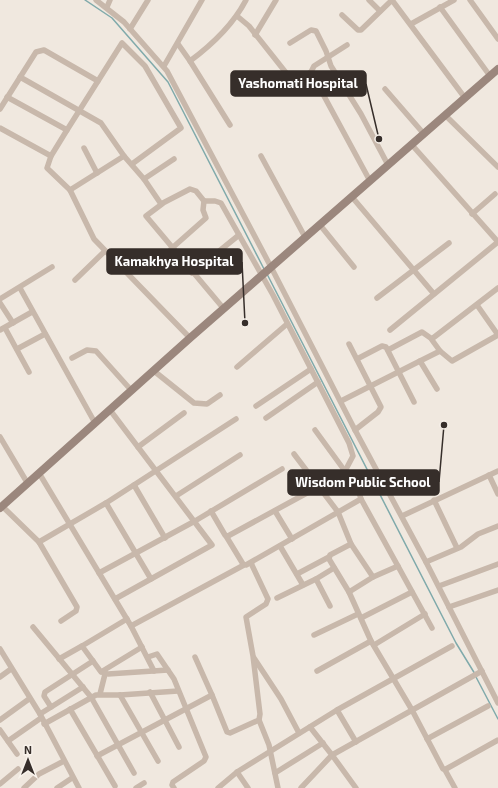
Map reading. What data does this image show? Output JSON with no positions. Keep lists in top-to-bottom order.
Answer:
{
  "places": ["Yashomati Hospital", "Kamakhya Hospital", "Wisdom Public School"],
  "north": "top"
}
